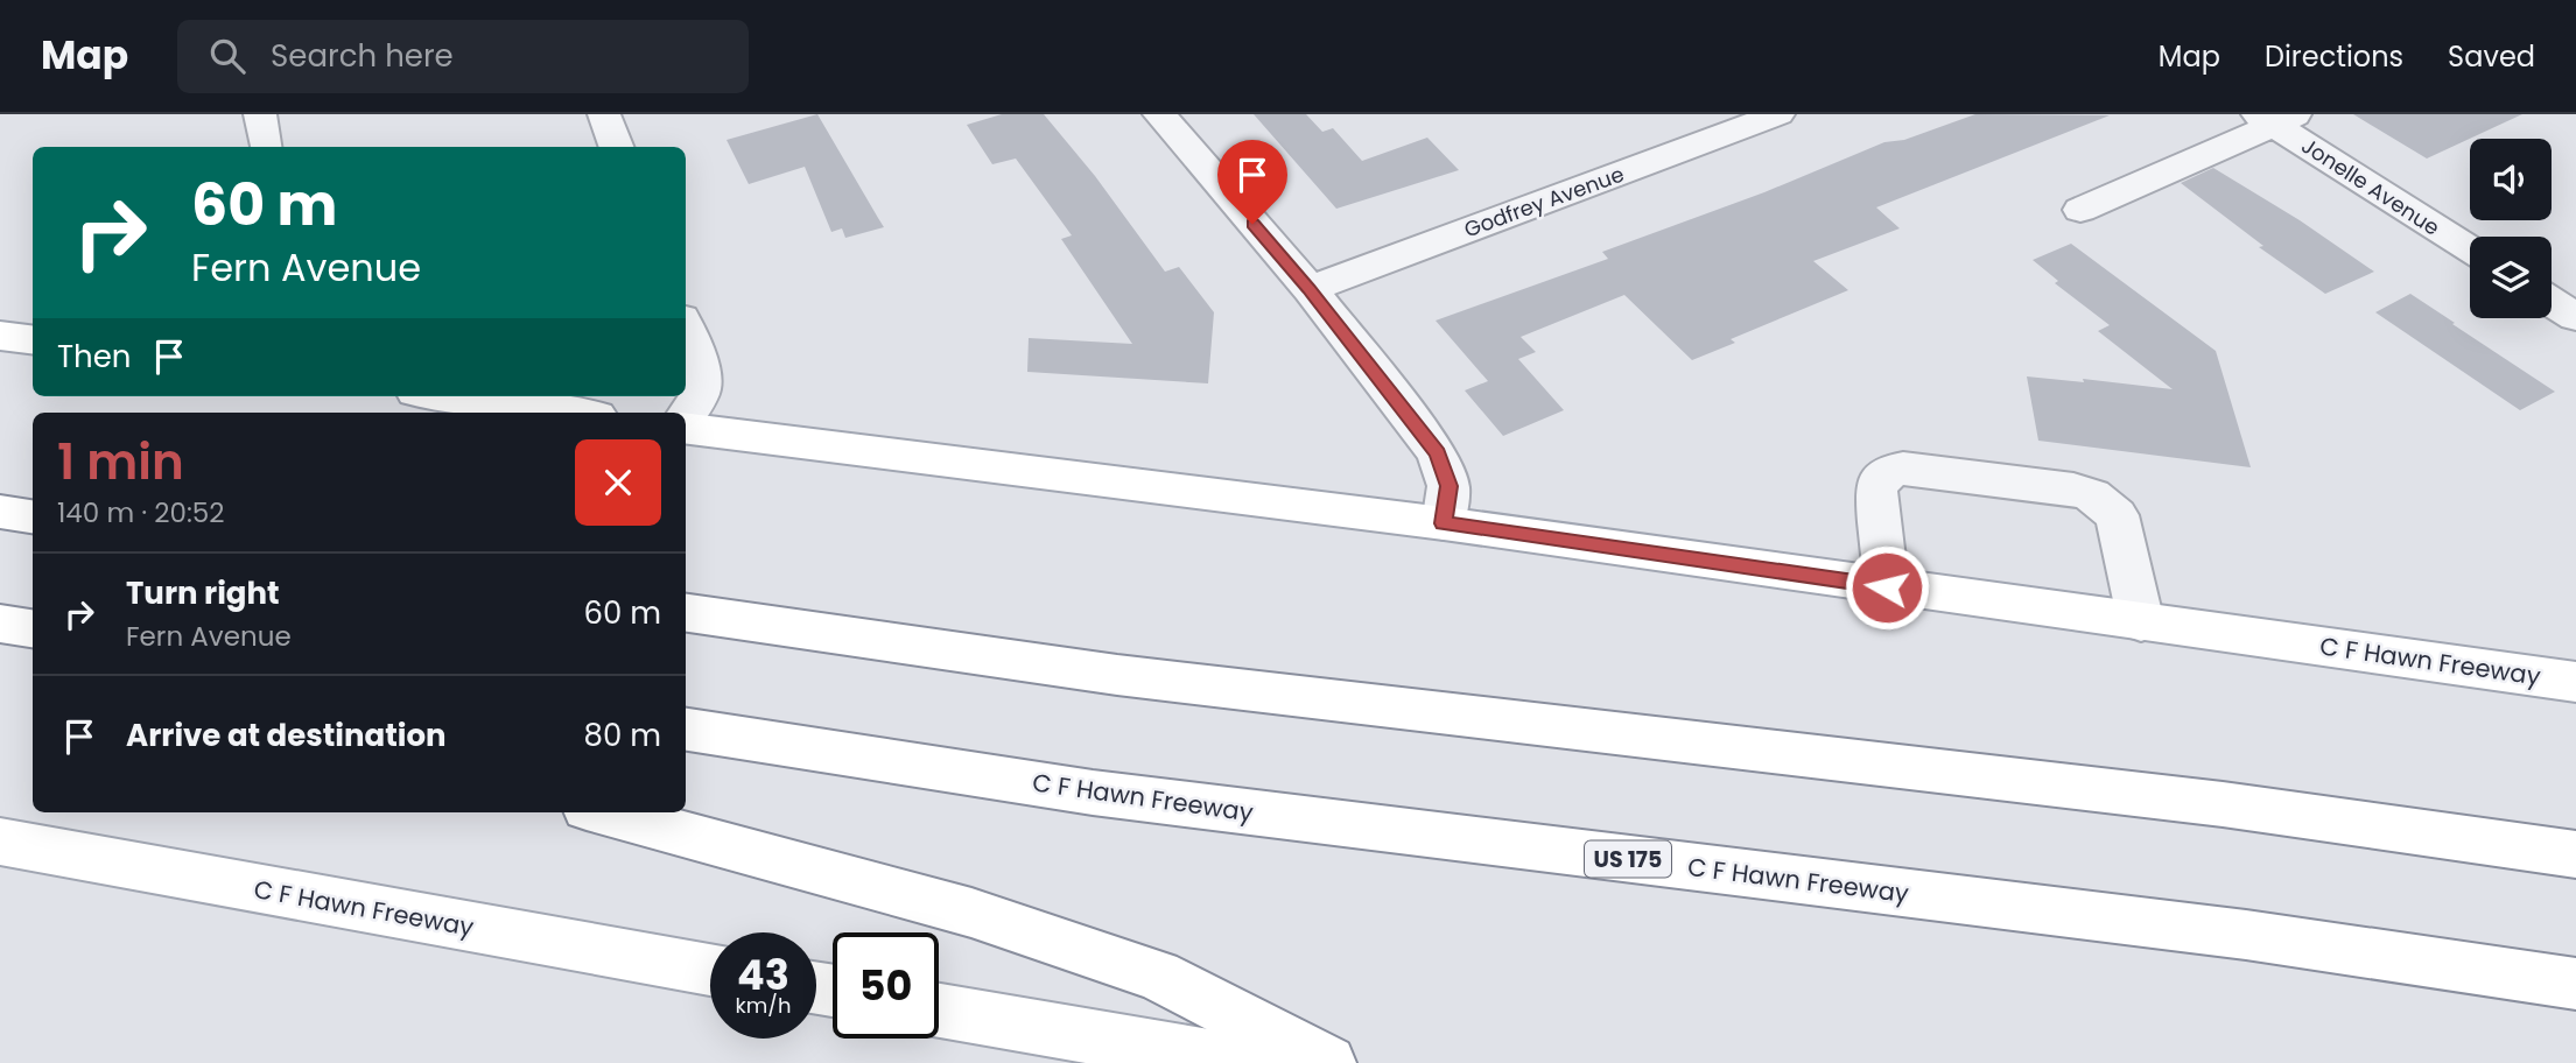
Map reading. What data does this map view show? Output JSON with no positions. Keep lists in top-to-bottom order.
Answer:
{
  "streets": {
    "main road": ["C F Hawn Freeway", "US 175"],
    "street": ["Jonelle Avenue", "Godfrey Avenue"]
  },
  "page": {
    "header": "Map",
    "search": "Search here",
    "nav": ["Map", "Directions", "Saved"],
    "turn": ["60 m", "Fern Avenue"],
    "then": "Then",
    "heading": ["1 min", "140 m · 20:52"],
    "list": [
      {
        "name": "Turn right",
        "note": "Fern Avenue",
        "value": "60 m"
      },
      {
        "name": "Arrive at destination",
        "value": "80 m"
      }
    ],
    "speed": "43 km/h",
    "limit": "50"
  }
}
